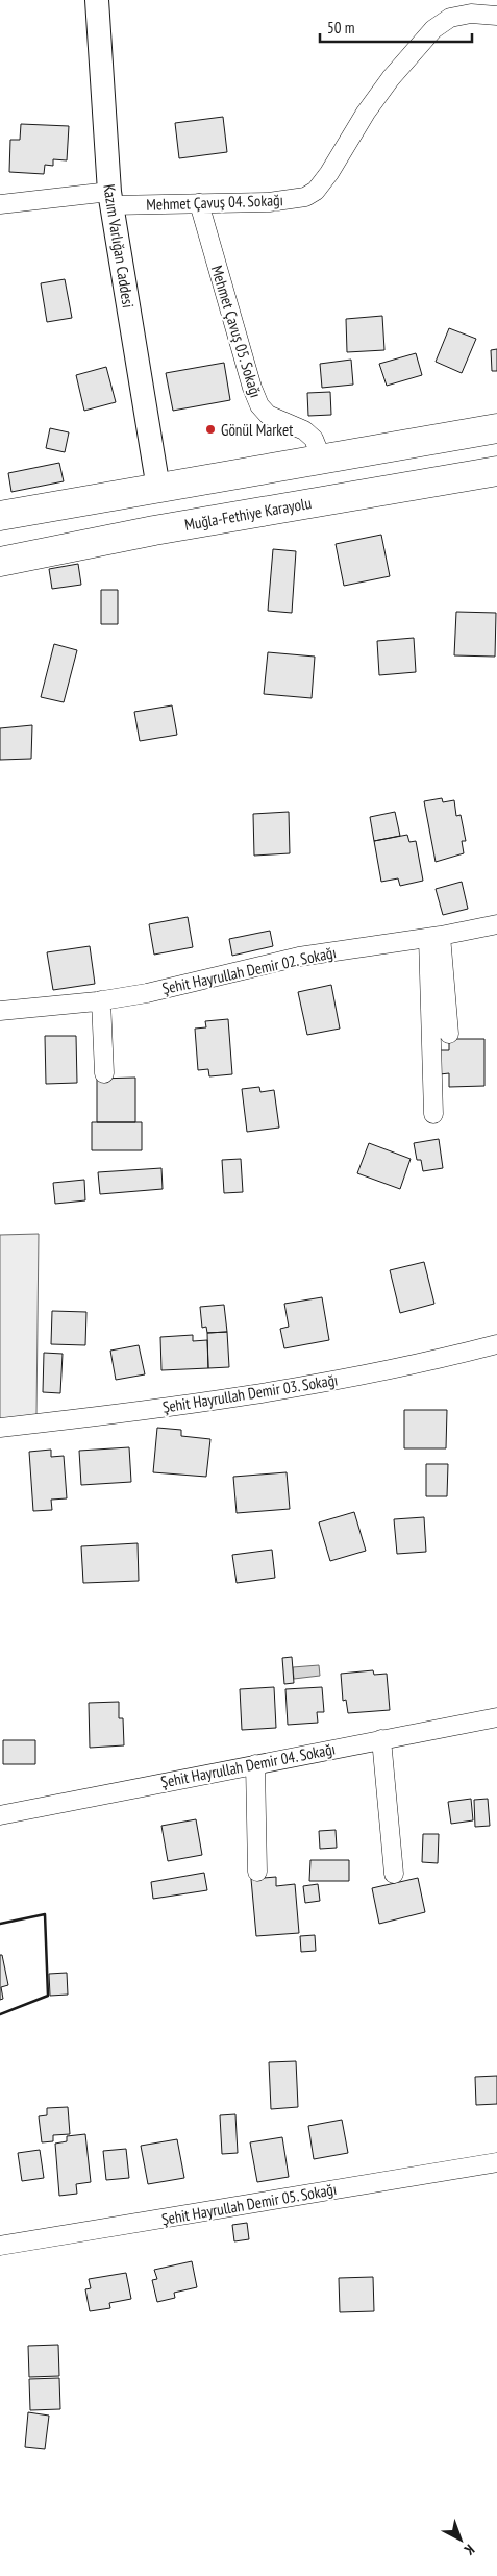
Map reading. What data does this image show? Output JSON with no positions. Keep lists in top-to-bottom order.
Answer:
{
  "streets": {
    "highway": ["Muğla-Fethiye Karayolu"],
    "street": [
      "Mehmet Çavuş 04. Sokağı",
      "Kazım Varlığan Caddesi",
      "Mehmet Çavuş 05. Sokağı",
      "Şehit Hayrullah Demir 02. Sokağı",
      "Şehit Hayrullah Demir 03. Sokağı",
      "Şehit Hayrullah Demir 04. Sokağı",
      "Şehit Hayrullah Demir 05. Sokağı"
    ]
  },
  "crossings": [
    ["Mehmet Çavuş 04. Sokağı", "Kazım Varlığan Caddesi"],
    ["Mehmet Çavuş 04. Sokağı", "Mehmet Çavuş 05. Sokağı"]
  ],
  "places": ["Gönül Market"],
  "scale_bar": "50 m",
  "north": "bottom right"
}
